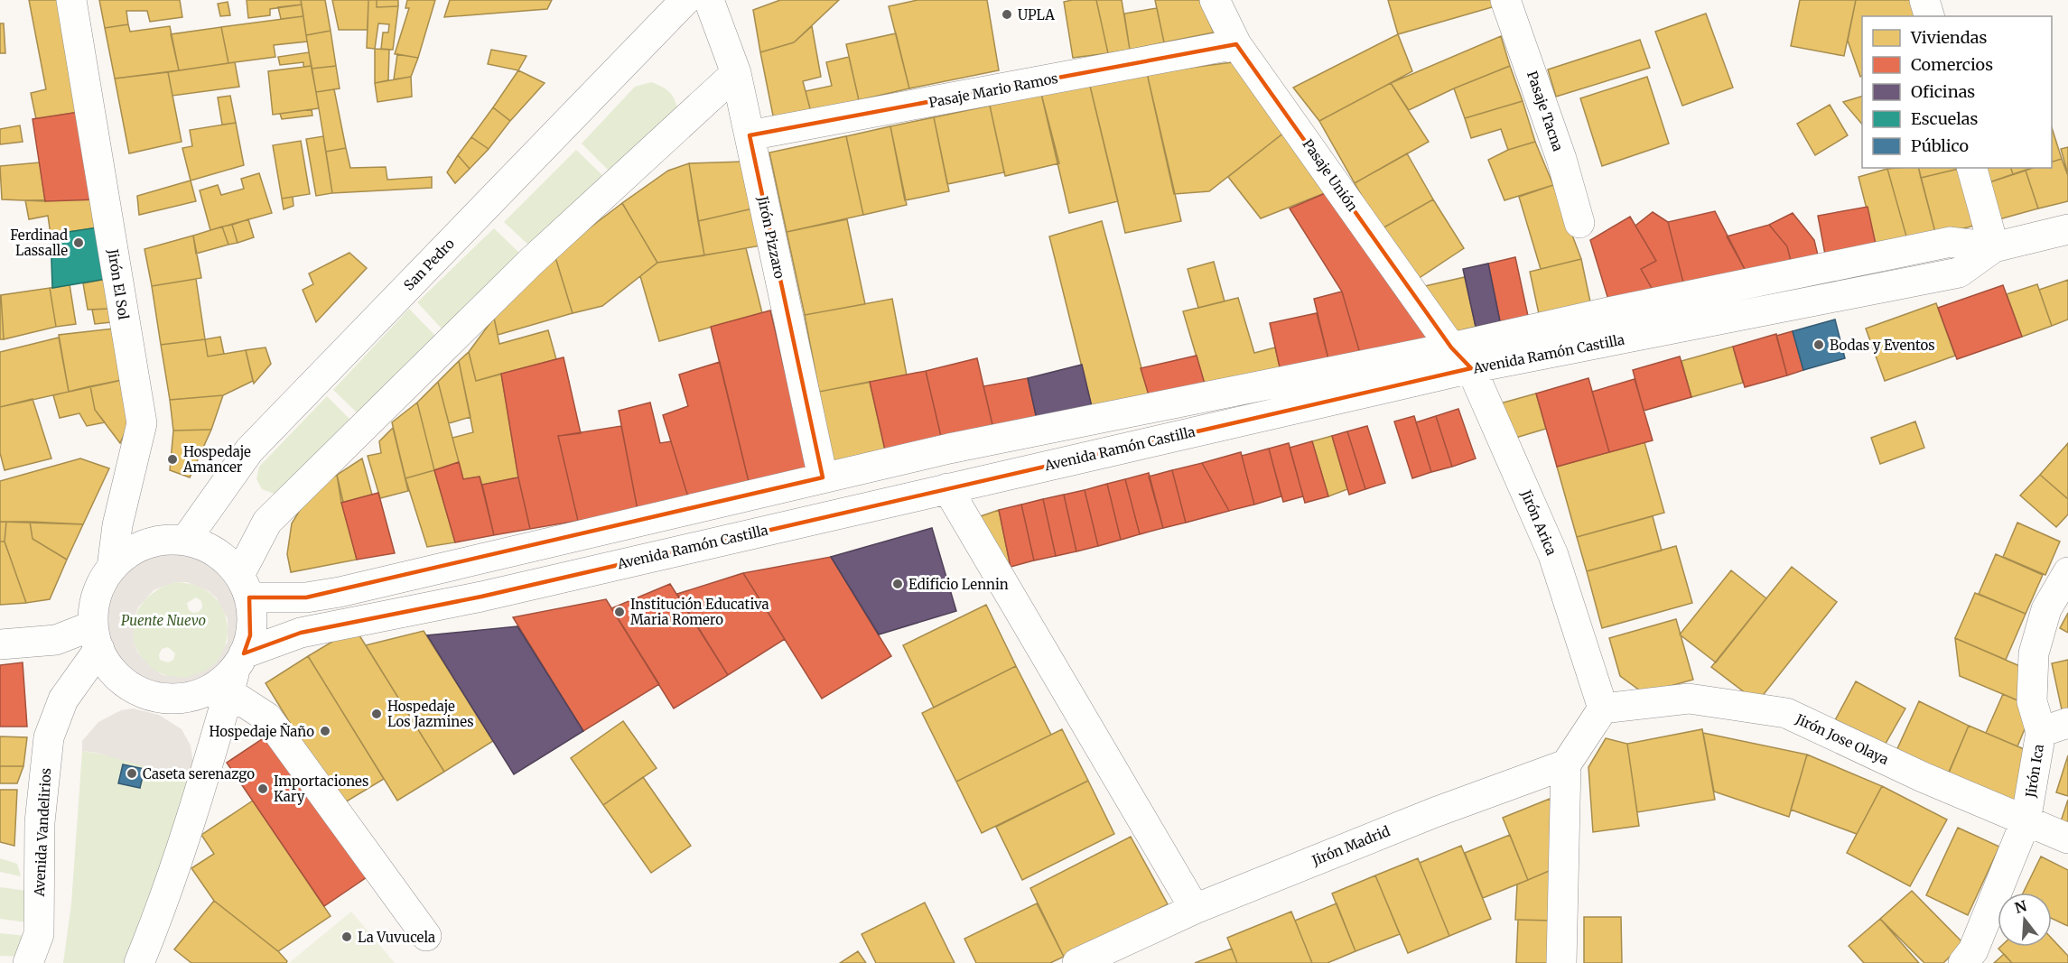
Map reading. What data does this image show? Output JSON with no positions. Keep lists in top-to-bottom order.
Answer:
{
  "streets": {
    "street": [
      "Pasaje Mario Ramos",
      "Pasaje Tacna",
      "Pasaje Unión",
      "Jirón Pizzaro",
      "San Pedro",
      "Jirón El Sol",
      "Avenida Ramón Castilla",
      "Jirón Arica",
      "Jirón Jose Olaya",
      "Jirón Ica",
      "Avenida Vandelirios",
      "Jirón Madrid"
    ]
  },
  "crossings": [
    ["Pasaje Mario Ramos", "Pasaje Unión"],
    ["Pasaje Mario Ramos", "Jirón Pizzaro"],
    ["Pasaje Unión", "Avenida Ramón Castilla"],
    ["Pasaje Unión", "Jirón Arica"],
    ["Jirón Pizzaro", "Avenida Ramón Castilla"],
    ["San Pedro", "Jirón El Sol"],
    ["San Pedro", "Avenida Ramón Castilla"],
    ["San Pedro", "Avenida Vandelirios"],
    ["Jirón El Sol", "Avenida Ramón Castilla"],
    ["Jirón El Sol", "Avenida Vandelirios"],
    ["Avenida Ramón Castilla", "Jirón Arica"],
    ["Avenida Ramón Castilla", "Avenida Vandelirios"],
    ["Jirón Arica", "Jirón Jose Olaya"],
    ["Jirón Jose Olaya", "Jirón Ica"]
  ],
  "parks": ["Puente Nuevo"],
  "places": [
    "UPLA",
    "Ferdinad Lassalle",
    "Bodas y Eventos",
    "Hospedaje Amancer",
    "Edificio Lennin",
    "Institución Educativa Maria Romero",
    "Hospedaje Los Jazmines",
    "Hospedaje Ñaño",
    "Caseta serenazgo",
    "Importaciones Kary",
    "La Vuvucela"
  ],
  "legend": [
    "Viviendas",
    "Comercios",
    "Oficinas",
    "Escuelas",
    "Público"
  ],
  "north": "top"
}
